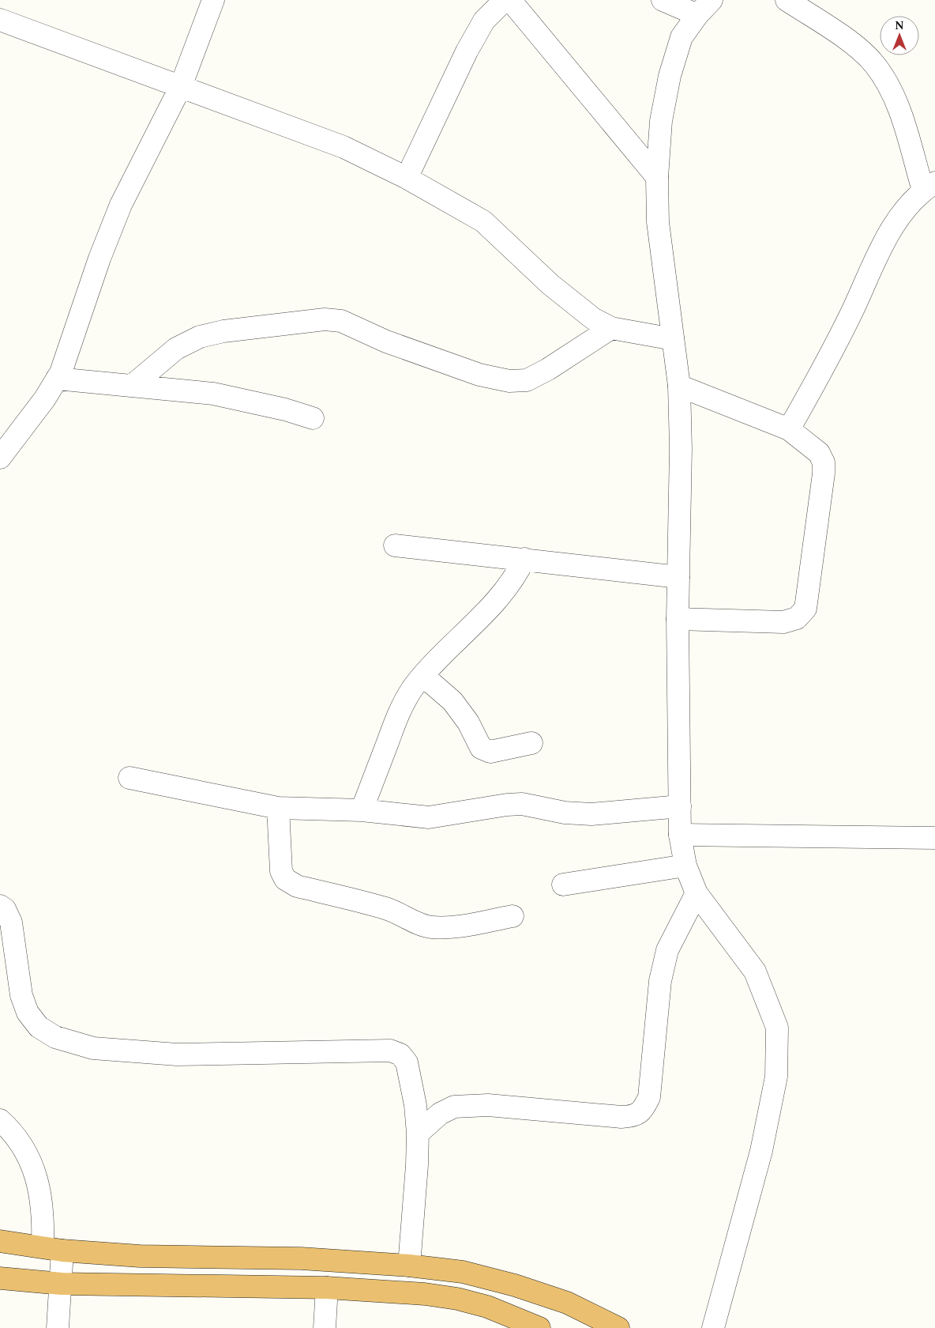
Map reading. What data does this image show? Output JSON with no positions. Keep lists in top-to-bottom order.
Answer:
{
  "north": "top"
}
